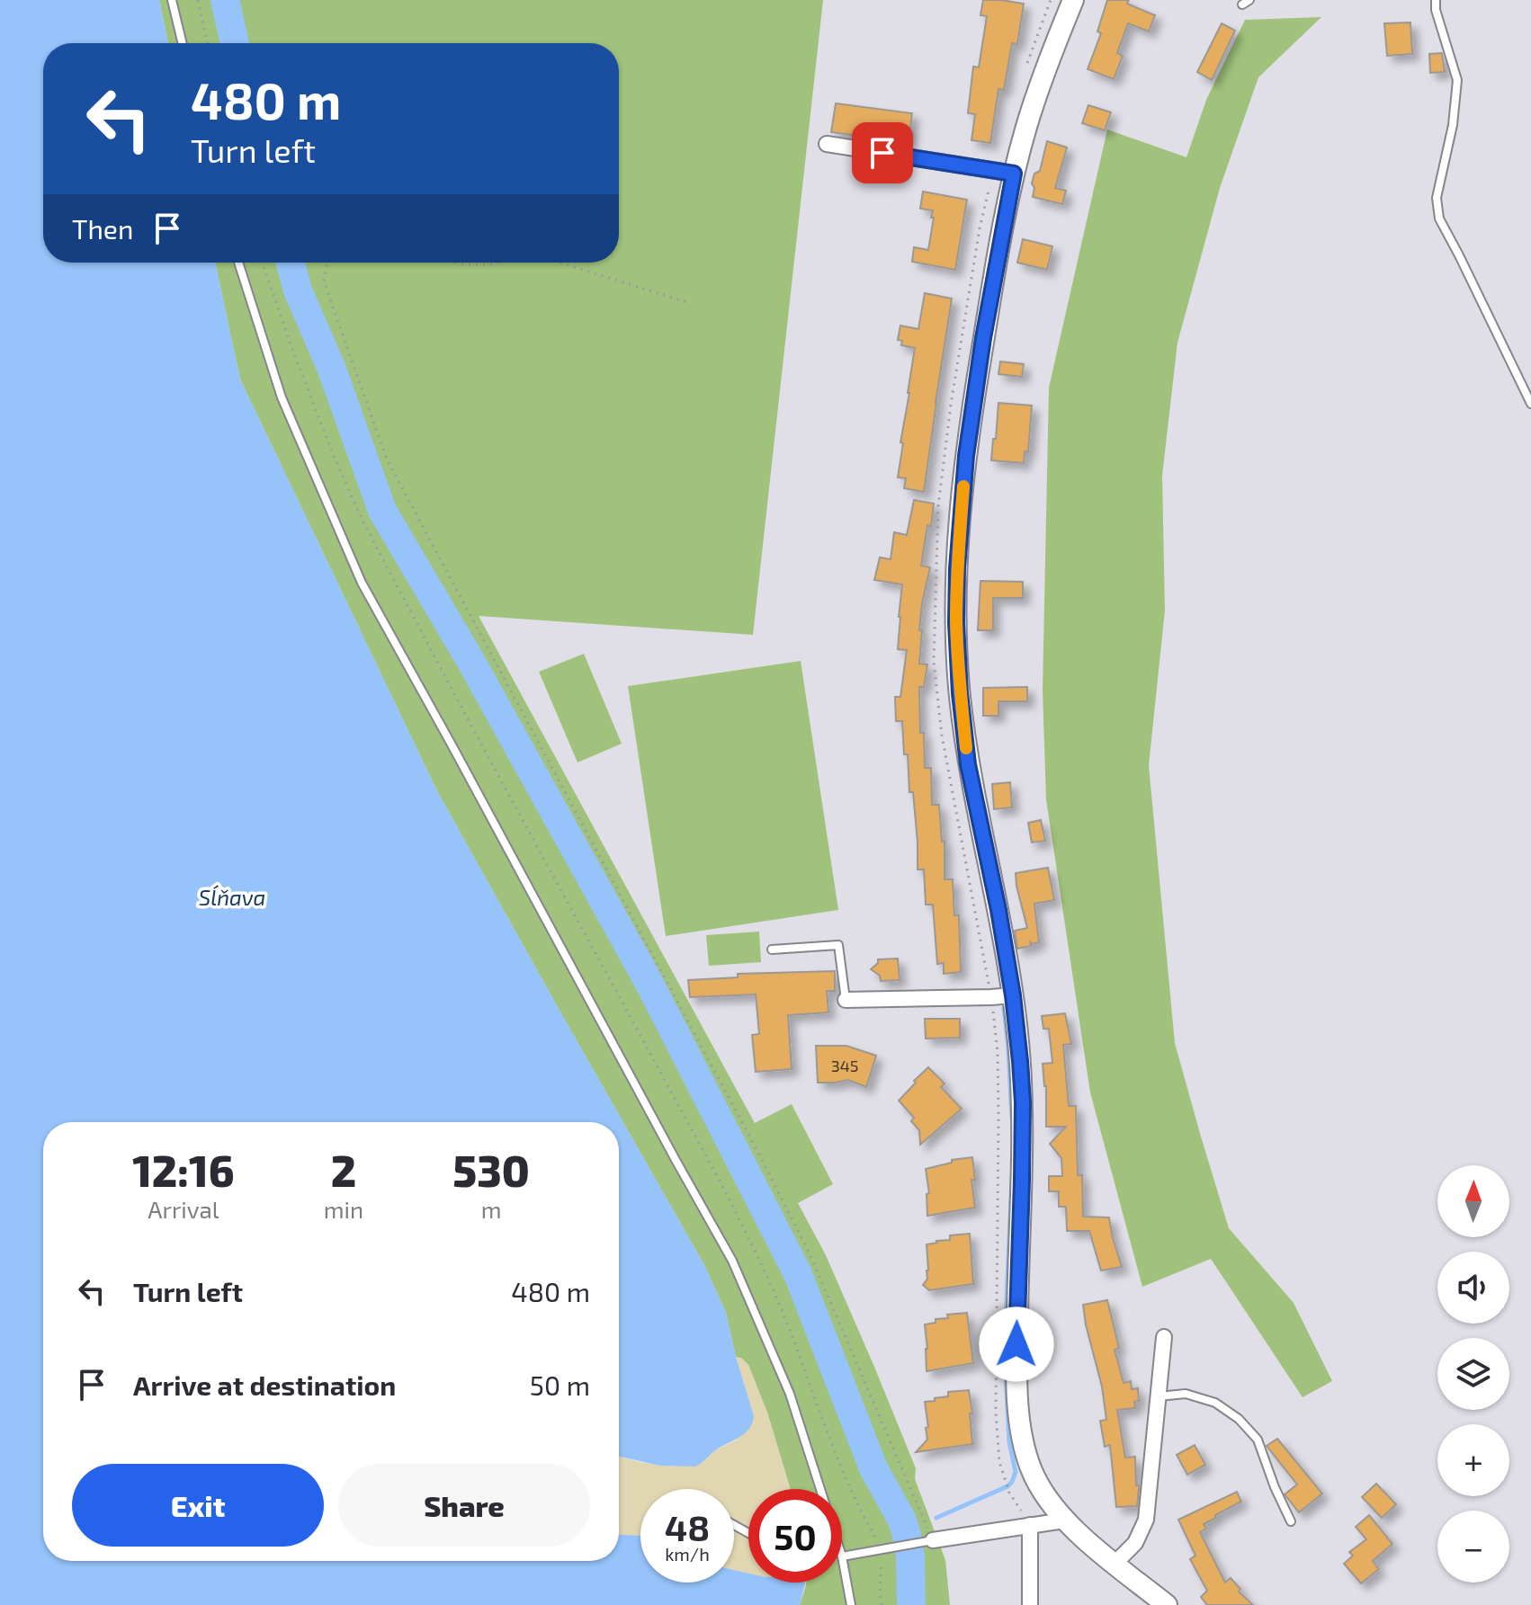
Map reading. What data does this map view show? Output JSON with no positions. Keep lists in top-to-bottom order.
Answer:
{
  "water": ["Sĺňava"],
  "house_numbers": ["345"],
  "north": "top",
  "page": {
    "turn": ["480 m", "Turn left"],
    "then": "Then",
    "eta": [
      "12:16",
      "Arrival",
      "2",
      "min",
      "530",
      "m"
    ],
    "map_buttons": ["+", "−"],
    "list": [
      {
        "name": "Turn left",
        "value": "480 m"
      },
      {
        "name": "Arrive at destination",
        "value": "50 m"
      }
    ],
    "buttons": ["Exit", "Share"],
    "speed": "48 km/h",
    "limit": "50"
  }
}
